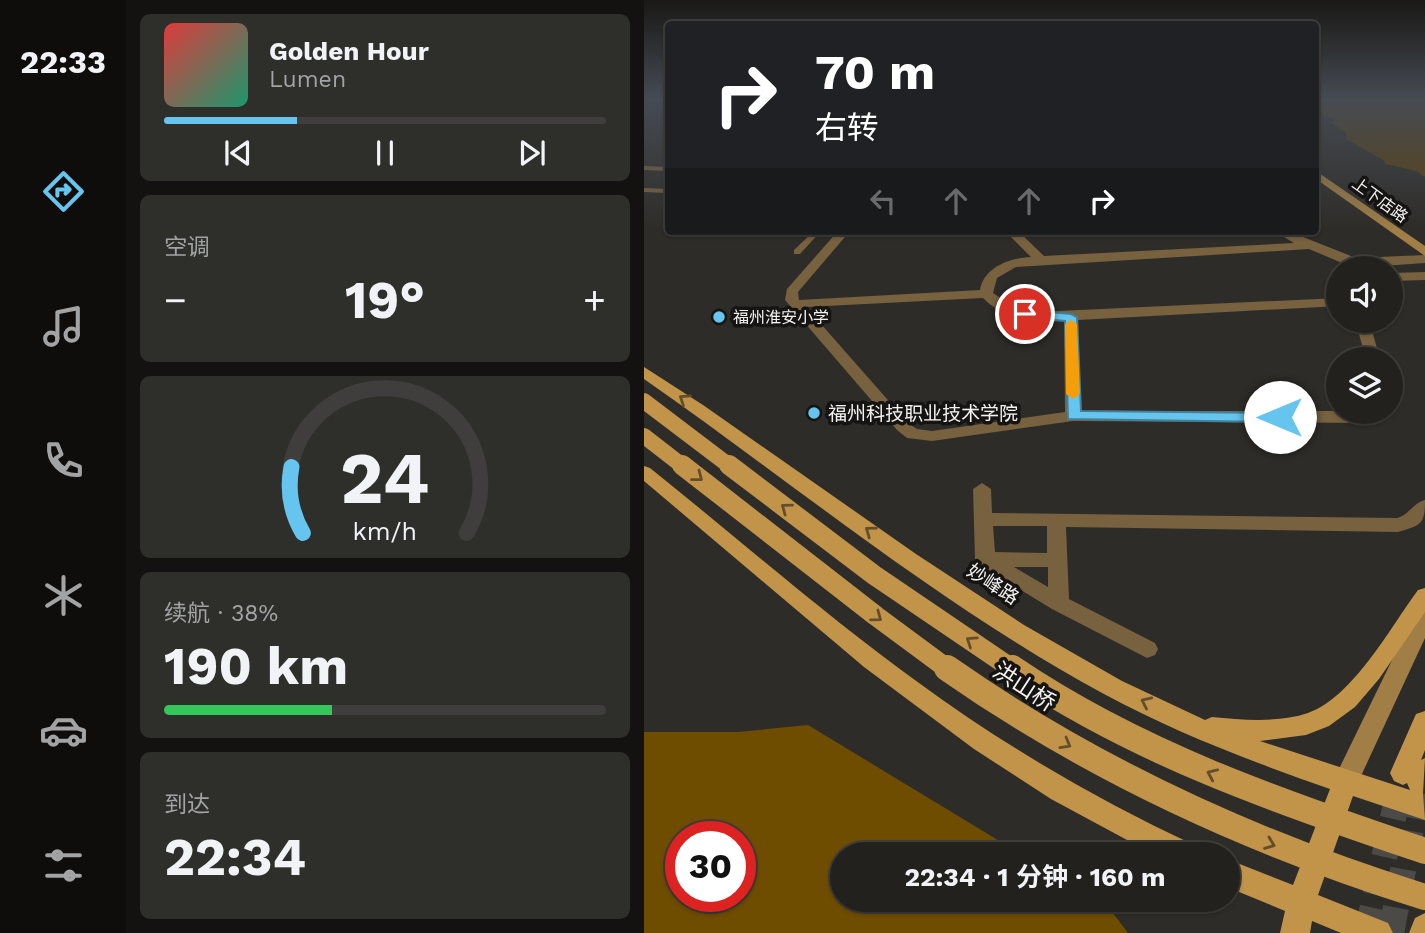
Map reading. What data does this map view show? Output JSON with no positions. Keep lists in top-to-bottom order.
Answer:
{
  "streets": {
    "main road": ["上下店路", "妙峰路", "洪山桥"]
  },
  "places": ["福州淮安小学", "福州科技职业技术学院"],
  "page": {
    "tabs": "22:33",
    "turn": ["70 m", "右转"],
    "song": ["Golden Hour", "Lumen"],
    "tile": [
      "空调",
      ["续航 · 38%", "190 km"],
      ["到达", "22:34"]
    ],
    "heat": ["−", "19°", "+"],
    "limit": "30",
    "trip": "22:34 · 1 分钟 · 160 m",
    "gauge": ["24", "km/h"]
  }
}
